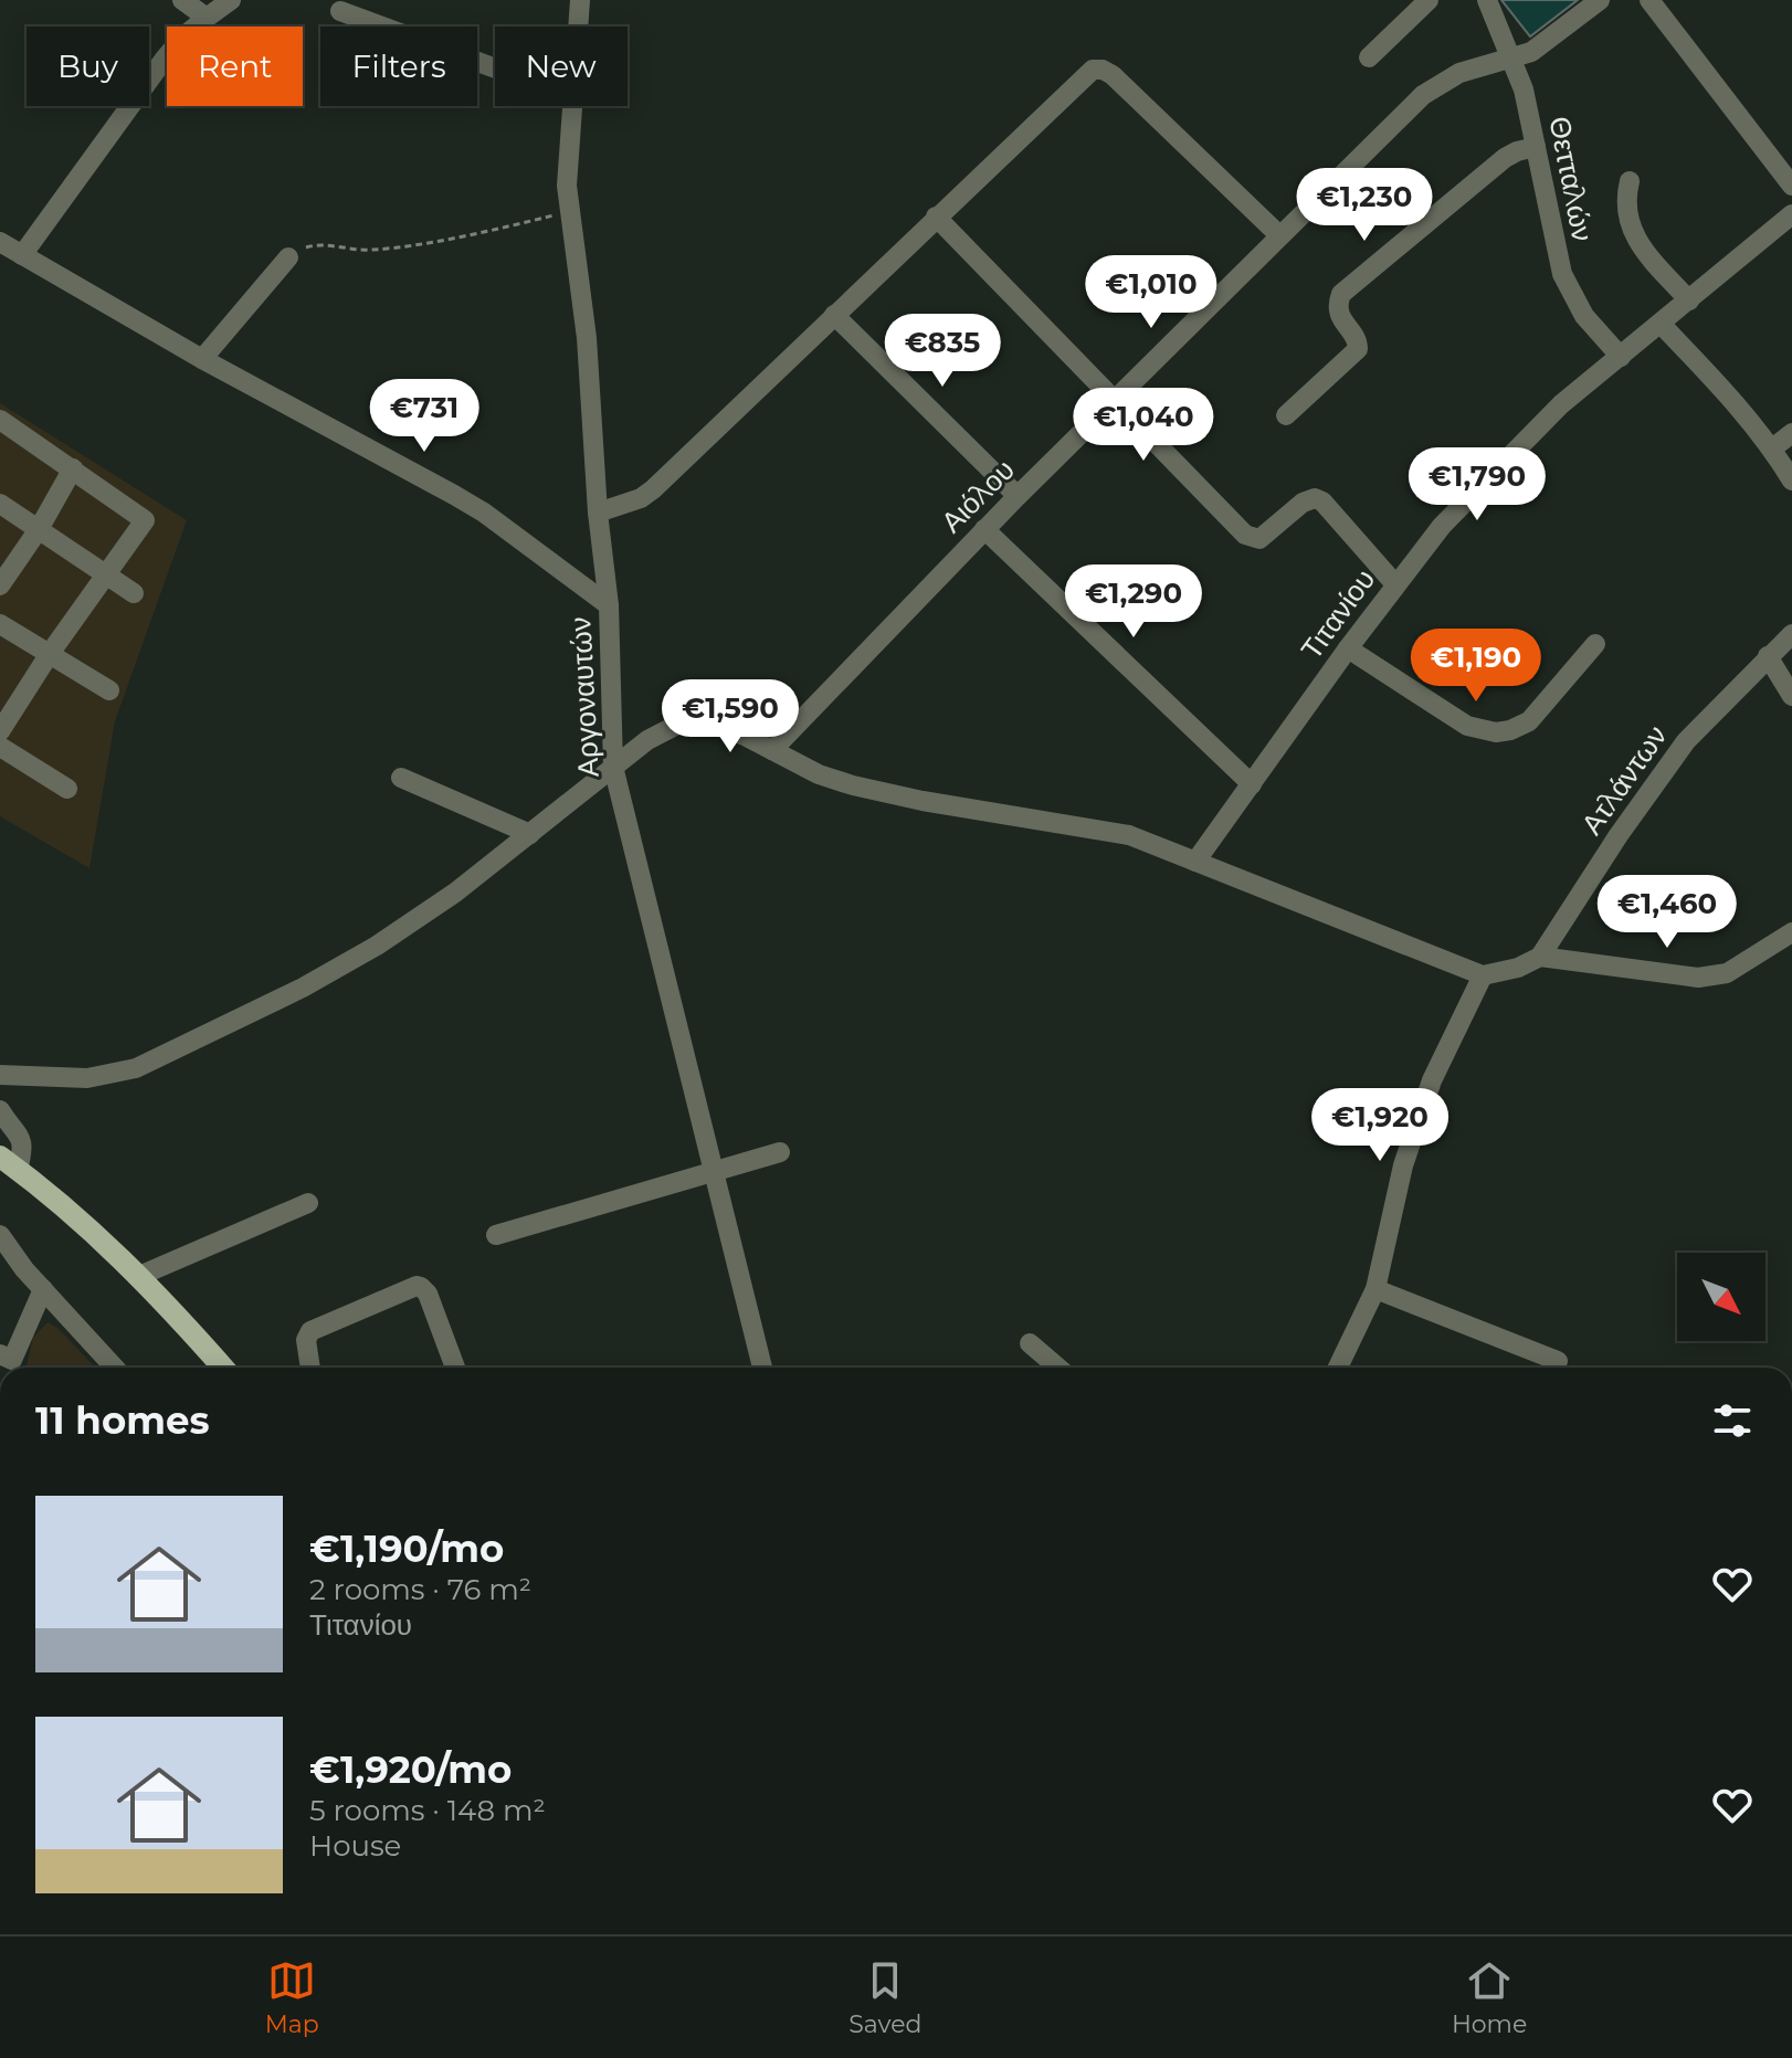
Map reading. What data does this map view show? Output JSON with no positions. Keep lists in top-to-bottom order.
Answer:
{
  "streets": {
    "street": [
      "Θετταλών",
      "Αιόλου",
      "Τιτανίου",
      "Αργοναυτών",
      "Ατλάντων"
    ]
  },
  "crossings": [
    ["Θετταλών", "Αιόλου"],
    ["Θετταλών", "Τιτανίου"]
  ],
  "north": "bottom right",
  "page": {
    "chip": [
      "Buy",
      "Rent",
      "Filters",
      "New"
    ],
    "price": [
      "€1,230",
      "€1,010",
      "€835",
      "€731",
      "€1,040",
      "€1,790",
      "€1,290",
      "€1,190",
      "€1,590",
      "€1,460",
      "€1,920"
    ],
    "heading": "11 homes",
    "list": [
      {
        "name": "€1,190/mo",
        "note": "2 rooms · 76 m² · Τιτανίου"
      },
      {
        "name": "€1,920/mo",
        "note": "5 rooms · 148 m² · House"
      }
    ],
    "tabs": ["Map", "Saved", "Home"]
  }
}
